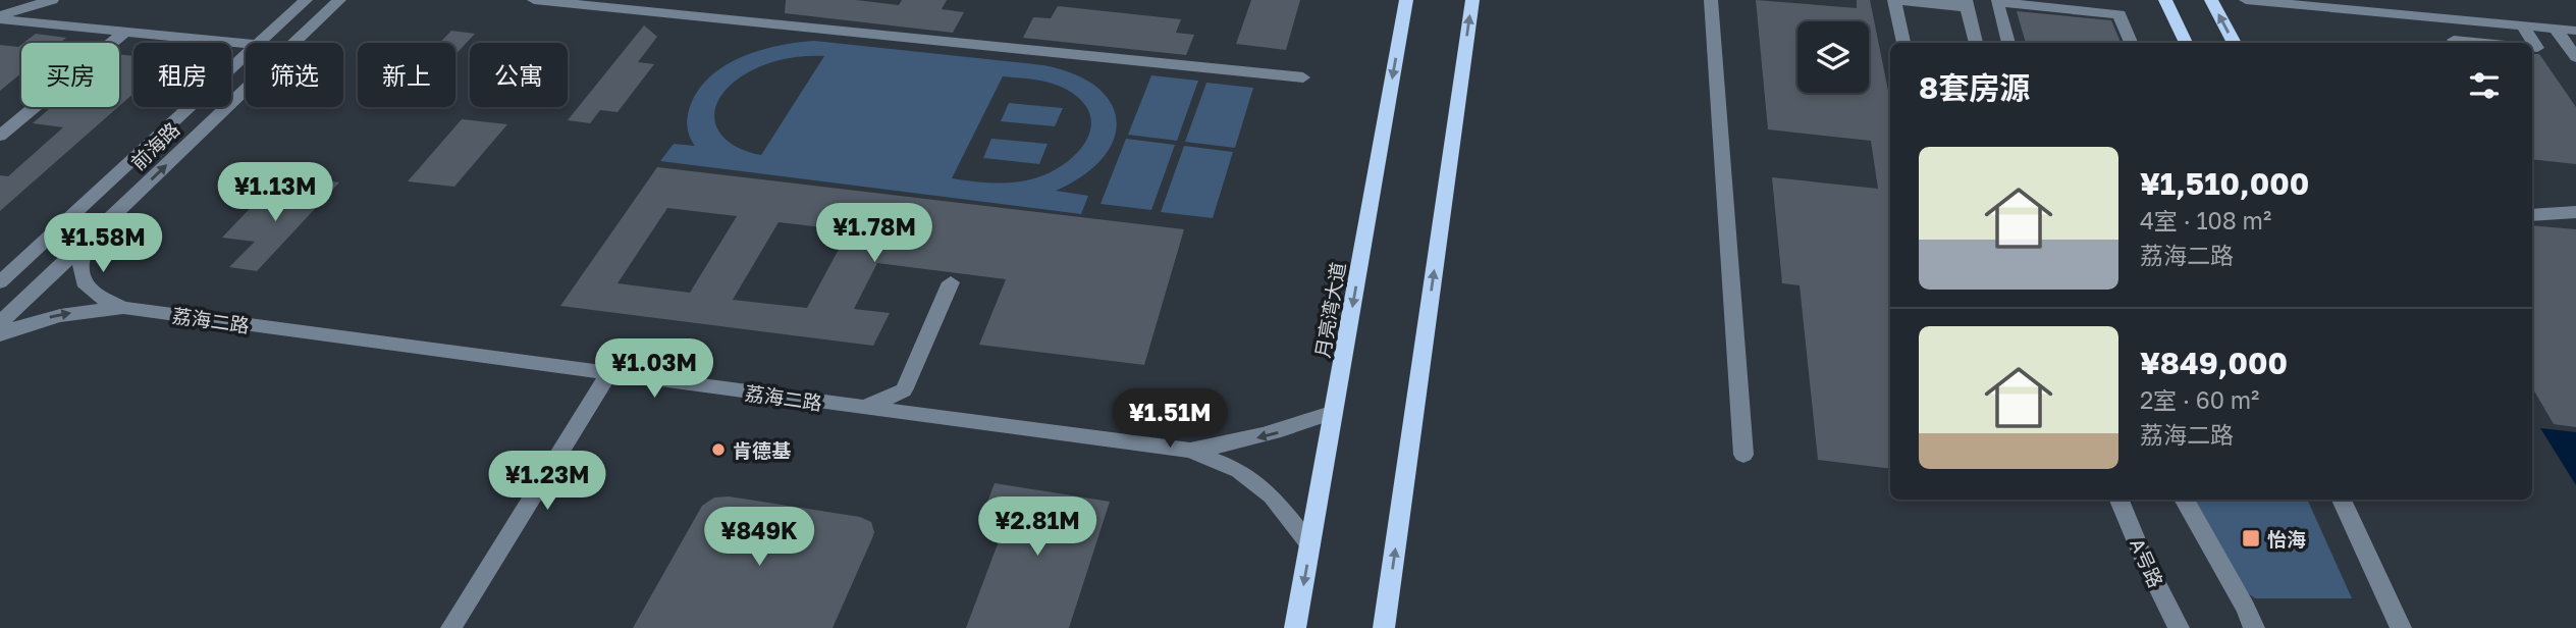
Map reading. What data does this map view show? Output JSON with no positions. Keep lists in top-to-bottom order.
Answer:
{
  "streets": {
    "main road": ["月亮湾大道"],
    "street": ["前海路", "荔海二路", "A号路"]
  },
  "crossings": [
    ["前海路", "荔海二路"],
    ["月亮湾大道", "荔海二路"]
  ],
  "places": {
    "other": ["肯德基"],
    "transit": ["怡海"]
  },
  "page": {
    "chip": [
      "买房",
      "租房",
      "筛选",
      "新上",
      "公寓"
    ],
    "heading": "8套房源",
    "list": [
      {
        "name": "¥1,510,000",
        "note": "4室 · 108 m² · 荔海二路"
      },
      {
        "name": "¥849,000",
        "note": "2室 · 60 m² · 荔海二路"
      }
    ],
    "price": [
      "¥1.13M",
      "¥1.78M",
      "¥1.58M",
      "¥1.03M",
      "¥1.51M",
      "¥1.23M",
      "¥2.81M",
      "¥849K"
    ]
  }
}
